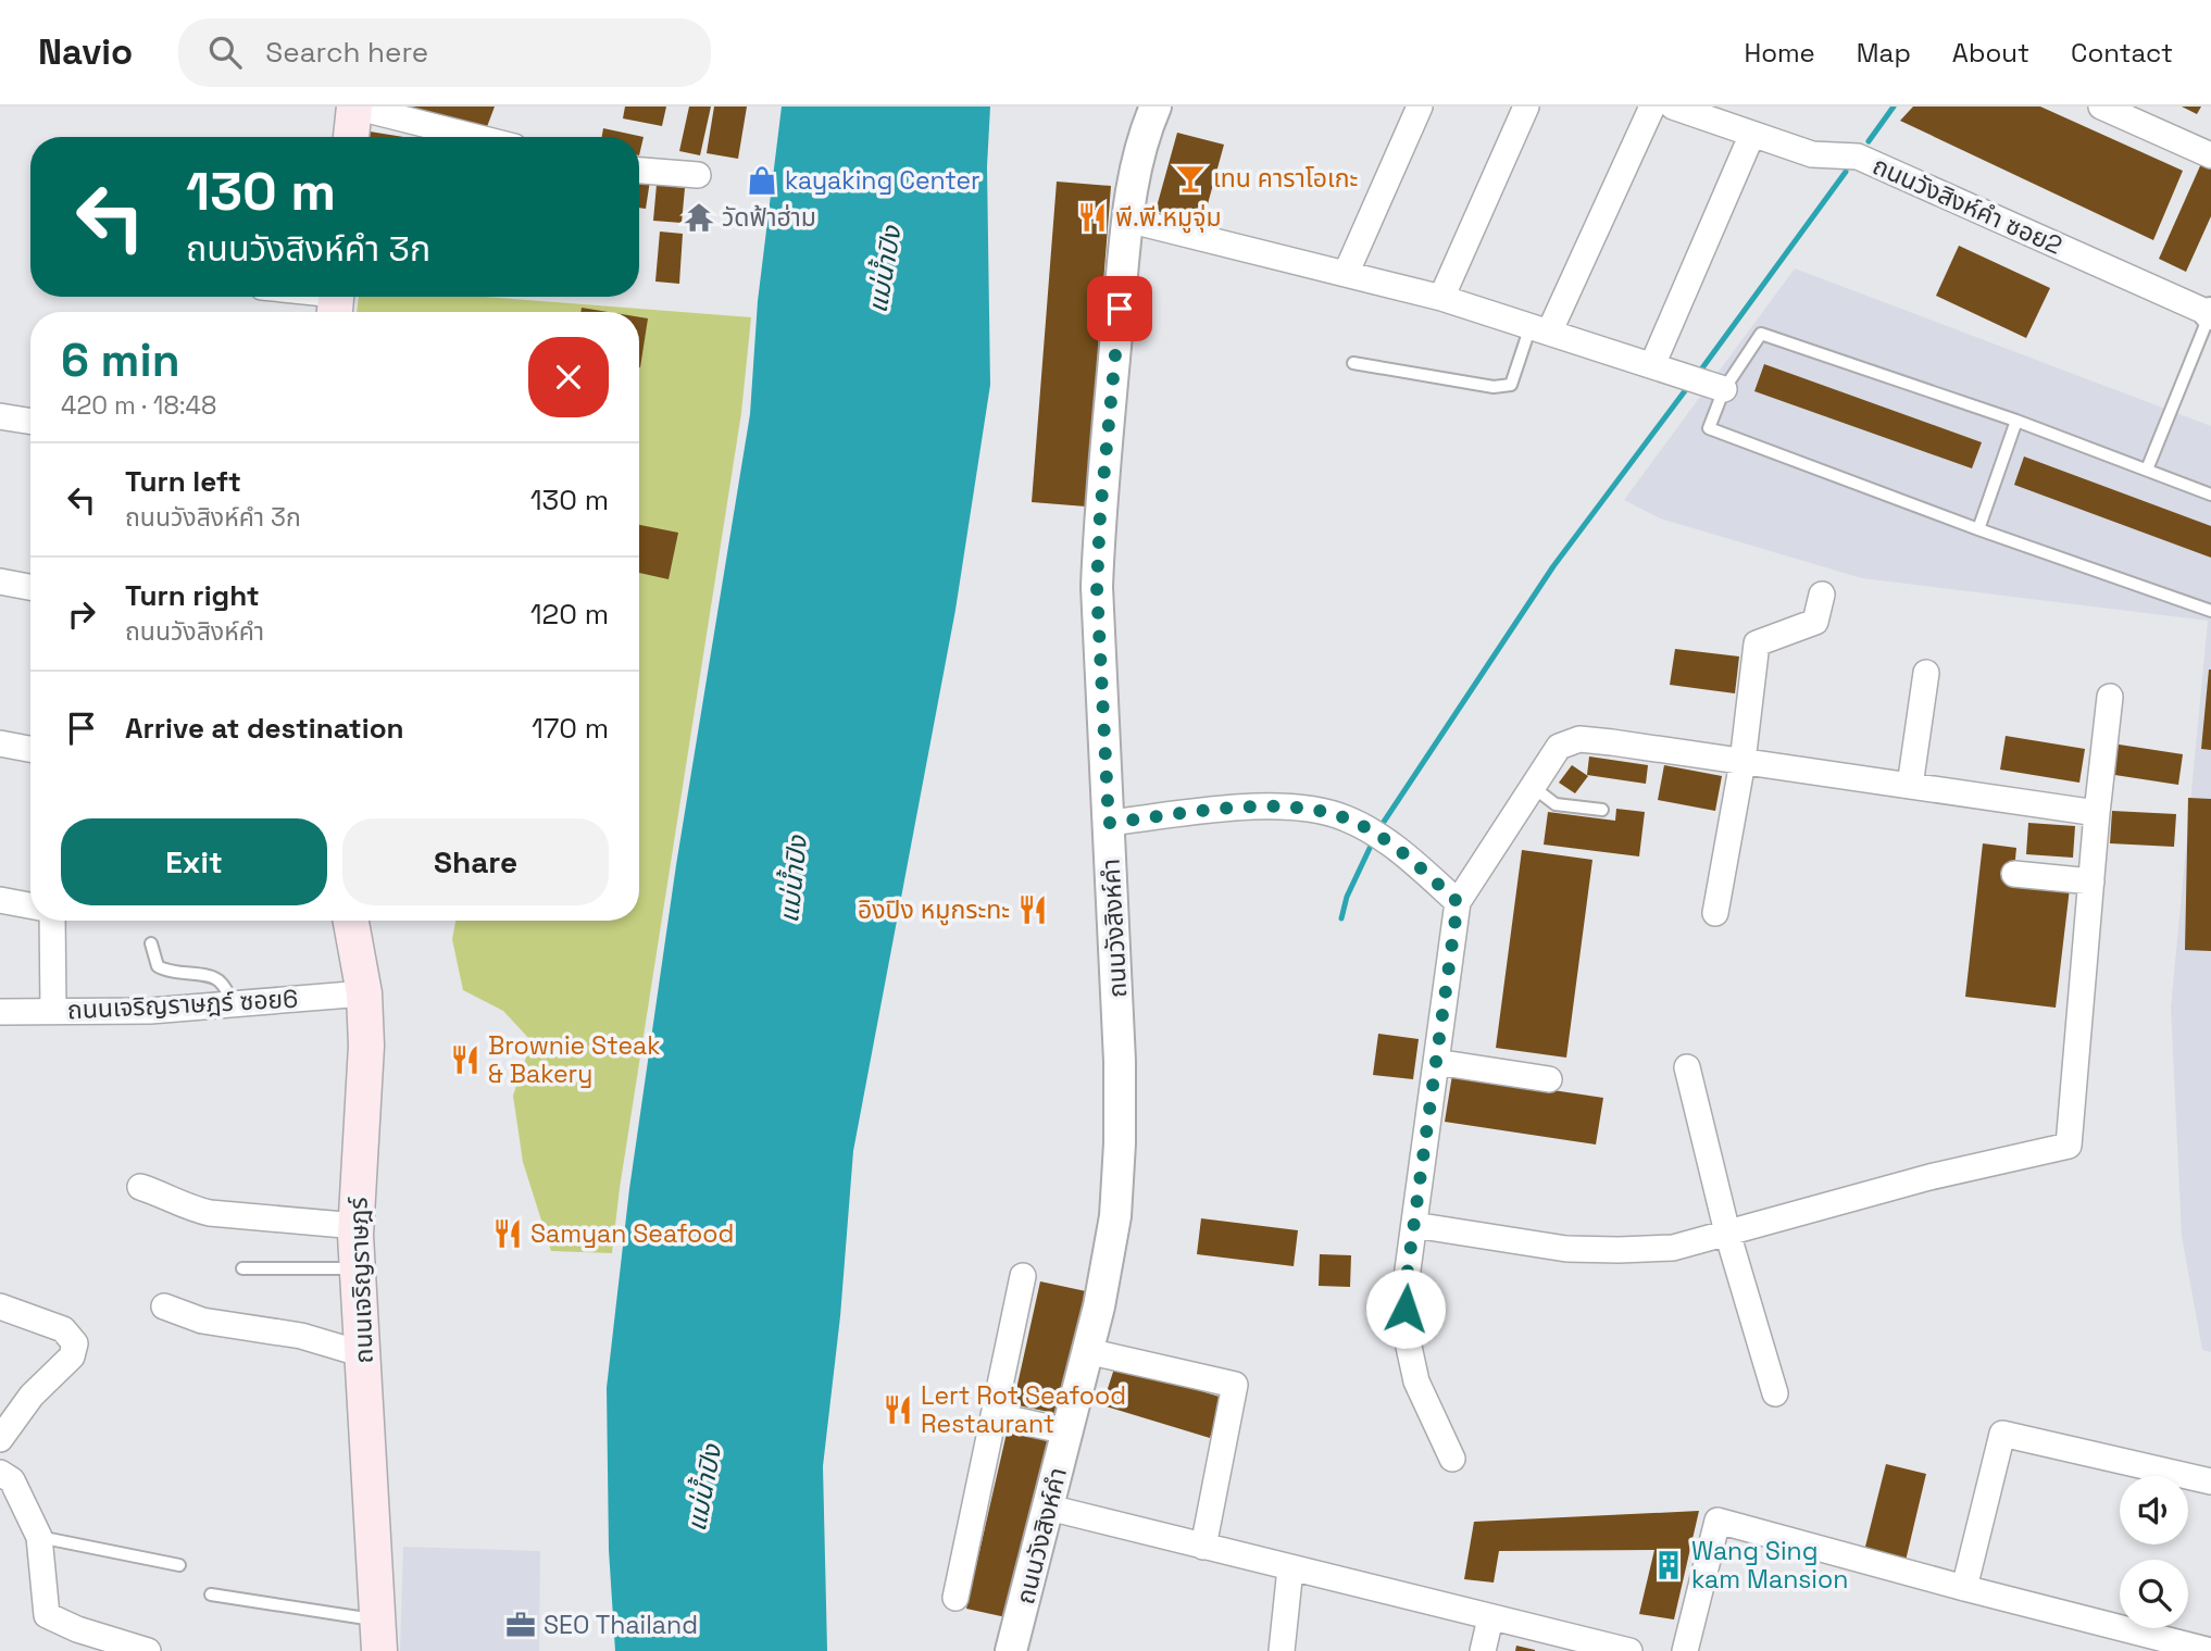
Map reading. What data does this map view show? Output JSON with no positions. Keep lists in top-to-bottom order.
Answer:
{
  "streets": {
    "main road": ["ถนนเจริญราษฎร์"],
    "street": ["ถนนวังสิงห์คำ ซอย2", "ถนนวังสิงห์คำ", "ถนนเจริญราษฎร์ ซอย6"]
  },
  "crossings": [
    ["ถนนเจริญราษฎร์ ซอย6", "ถนนเจริญราษฎร์"]
  ],
  "water": ["แม่น้ำปิง"],
  "places": {
    "bar": ["เทน คาราโอเกะ"],
    "shop": ["kayaking Center"],
    "temple": ["วัดฟ้าฮ่าม"],
    "restaurant": [
      "พี.พี.หมูจุ่ม",
      "อิงปิง หมูกระทะ",
      "Brownie Steak & Bakery",
      "Samyan Seafood",
      "Lert Rot Seafood Restaurant"
    ],
    "building": ["Wang Sing kam Mansion"],
    "office": ["SEO Thailand"]
  },
  "page": {
    "header": "Navio",
    "search": "Search here",
    "nav": [
      "Home",
      "Map",
      "About",
      "Contact"
    ],
    "turn": ["130 m", "ถนนวังสิงห์คำ 3ก"],
    "heading": ["6 min", "420 m · 18:48"],
    "list": [
      {
        "name": "Turn left",
        "note": "ถนนวังสิงห์คำ 3ก",
        "value": "130 m"
      },
      {
        "name": "Turn right",
        "note": "ถนนวังสิงห์คำ",
        "value": "120 m"
      },
      {
        "name": "Arrive at destination",
        "value": "170 m"
      }
    ],
    "buttons": ["Exit", "Share"]
  }
}
